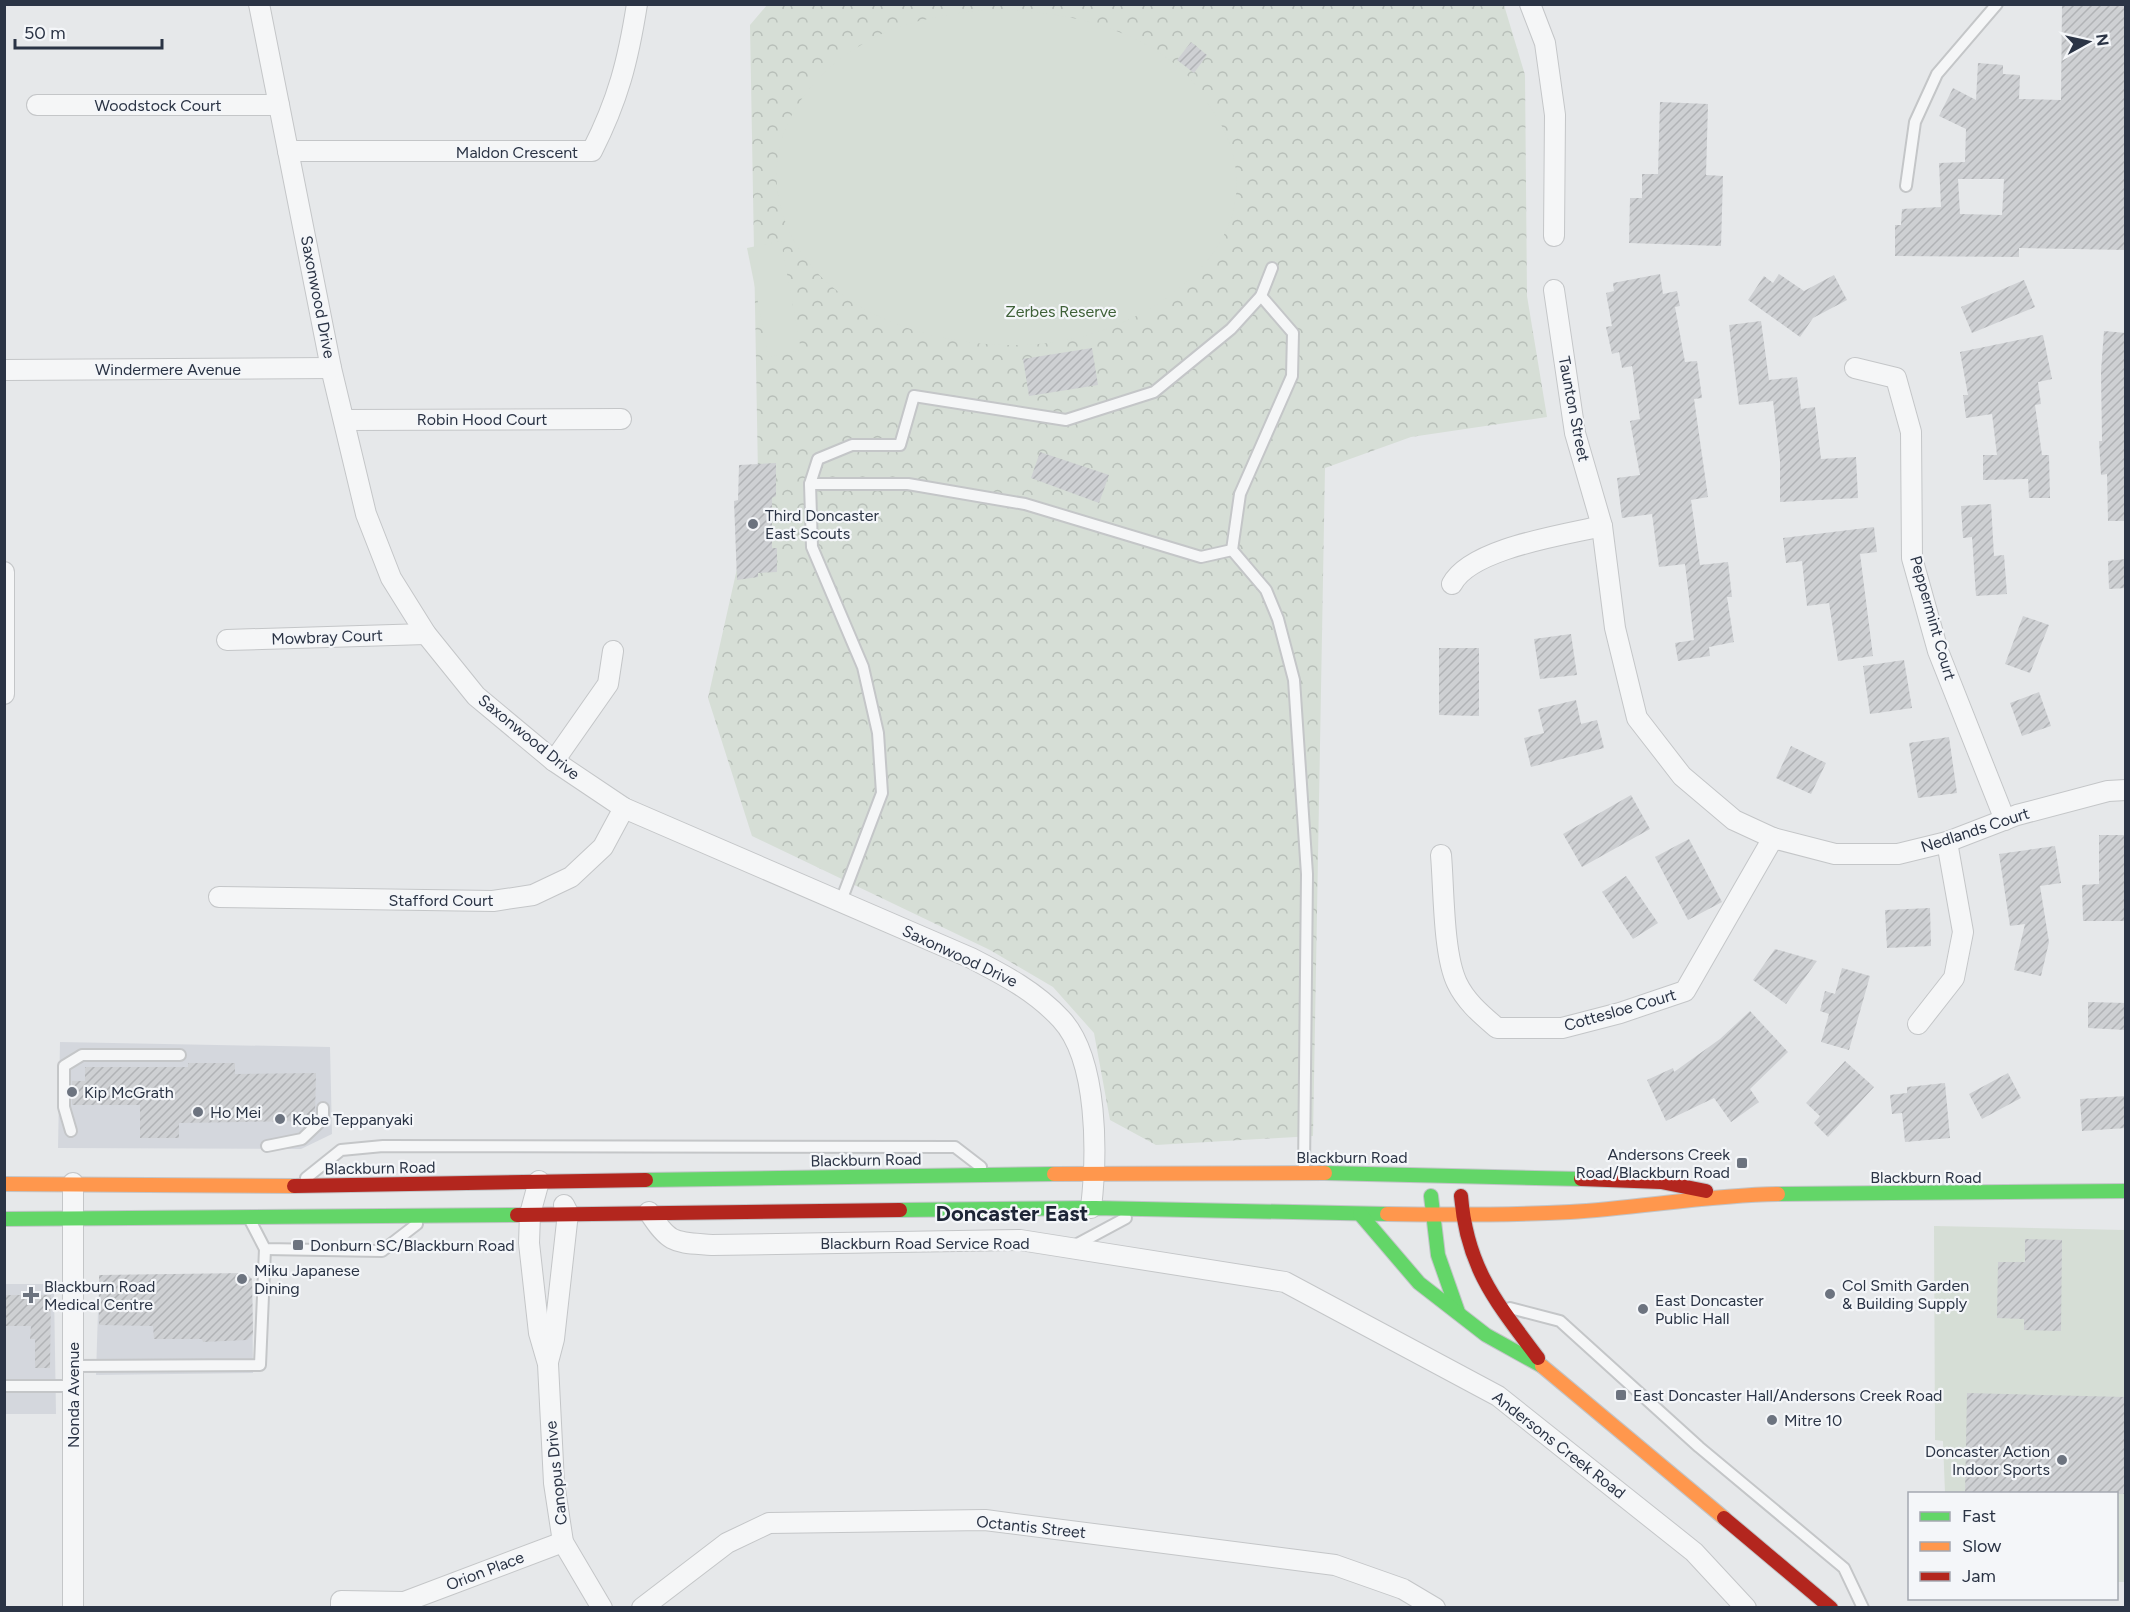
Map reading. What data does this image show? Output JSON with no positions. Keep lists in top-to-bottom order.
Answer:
{
  "streets": {
    "main road": ["Blackburn Road"],
    "street": [
      "Woodstock Court",
      "Maldon Crescent",
      "Saxonwood Drive",
      "Windermere Avenue",
      "Taunton Street",
      "Robin Hood Court",
      "Peppermint Court",
      "Mowbray Court",
      "Nedlands Court",
      "Stafford Court",
      "Cottesloe Court",
      "Blackburn Road Service Road",
      "Nonda Avenue",
      "Andersons Creek Road",
      "Canopus Drive",
      "Octantis Street",
      "Orion Place"
    ]
  },
  "crossings": [
    ["Woodstock Court", "Saxonwood Drive"],
    ["Maldon Crescent", "Saxonwood Drive"],
    ["Saxonwood Drive", "Windermere Avenue"],
    ["Saxonwood Drive", "Robin Hood Court"],
    ["Saxonwood Drive", "Mowbray Court"],
    ["Saxonwood Drive", "Stafford Court"],
    ["Saxonwood Drive", "Blackburn Road"],
    ["Taunton Street", "Nedlands Court"],
    ["Peppermint Court", "Nedlands Court"],
    ["Nedlands Court", "Cottesloe Court"],
    ["Blackburn Road", "Blackburn Road Service Road"],
    ["Blackburn Road", "Nonda Avenue"],
    ["Blackburn Road", "Canopus Drive"],
    ["Blackburn Road Service Road", "Andersons Creek Road"],
    ["Canopus Drive", "Orion Place"]
  ],
  "districts": ["Doncaster East"],
  "parks": ["Zerbes Reserve"],
  "places": {
    "other": [
      "Third Doncaster East Scouts",
      "Kip McGrath",
      "Ho Mei",
      "Kobe Teppanyaki",
      "Miku Japanese Dining",
      "Col Smith Garden & Building Supply",
      "East Doncaster Public Hall",
      "Mitre 10",
      "Doncaster Action Indoor Sports"
    ],
    "transit": ["Andersons Creek Road/Blackburn Road", "Donburn SC/Blackburn Road", "East Doncaster Hall/Andersons Creek Road"],
    "health": ["Blackburn Road Medical Centre"]
  },
  "legend": ["Fast", "Slow", "Jam"],
  "scale_bar": "50 m",
  "north": "right"
}
